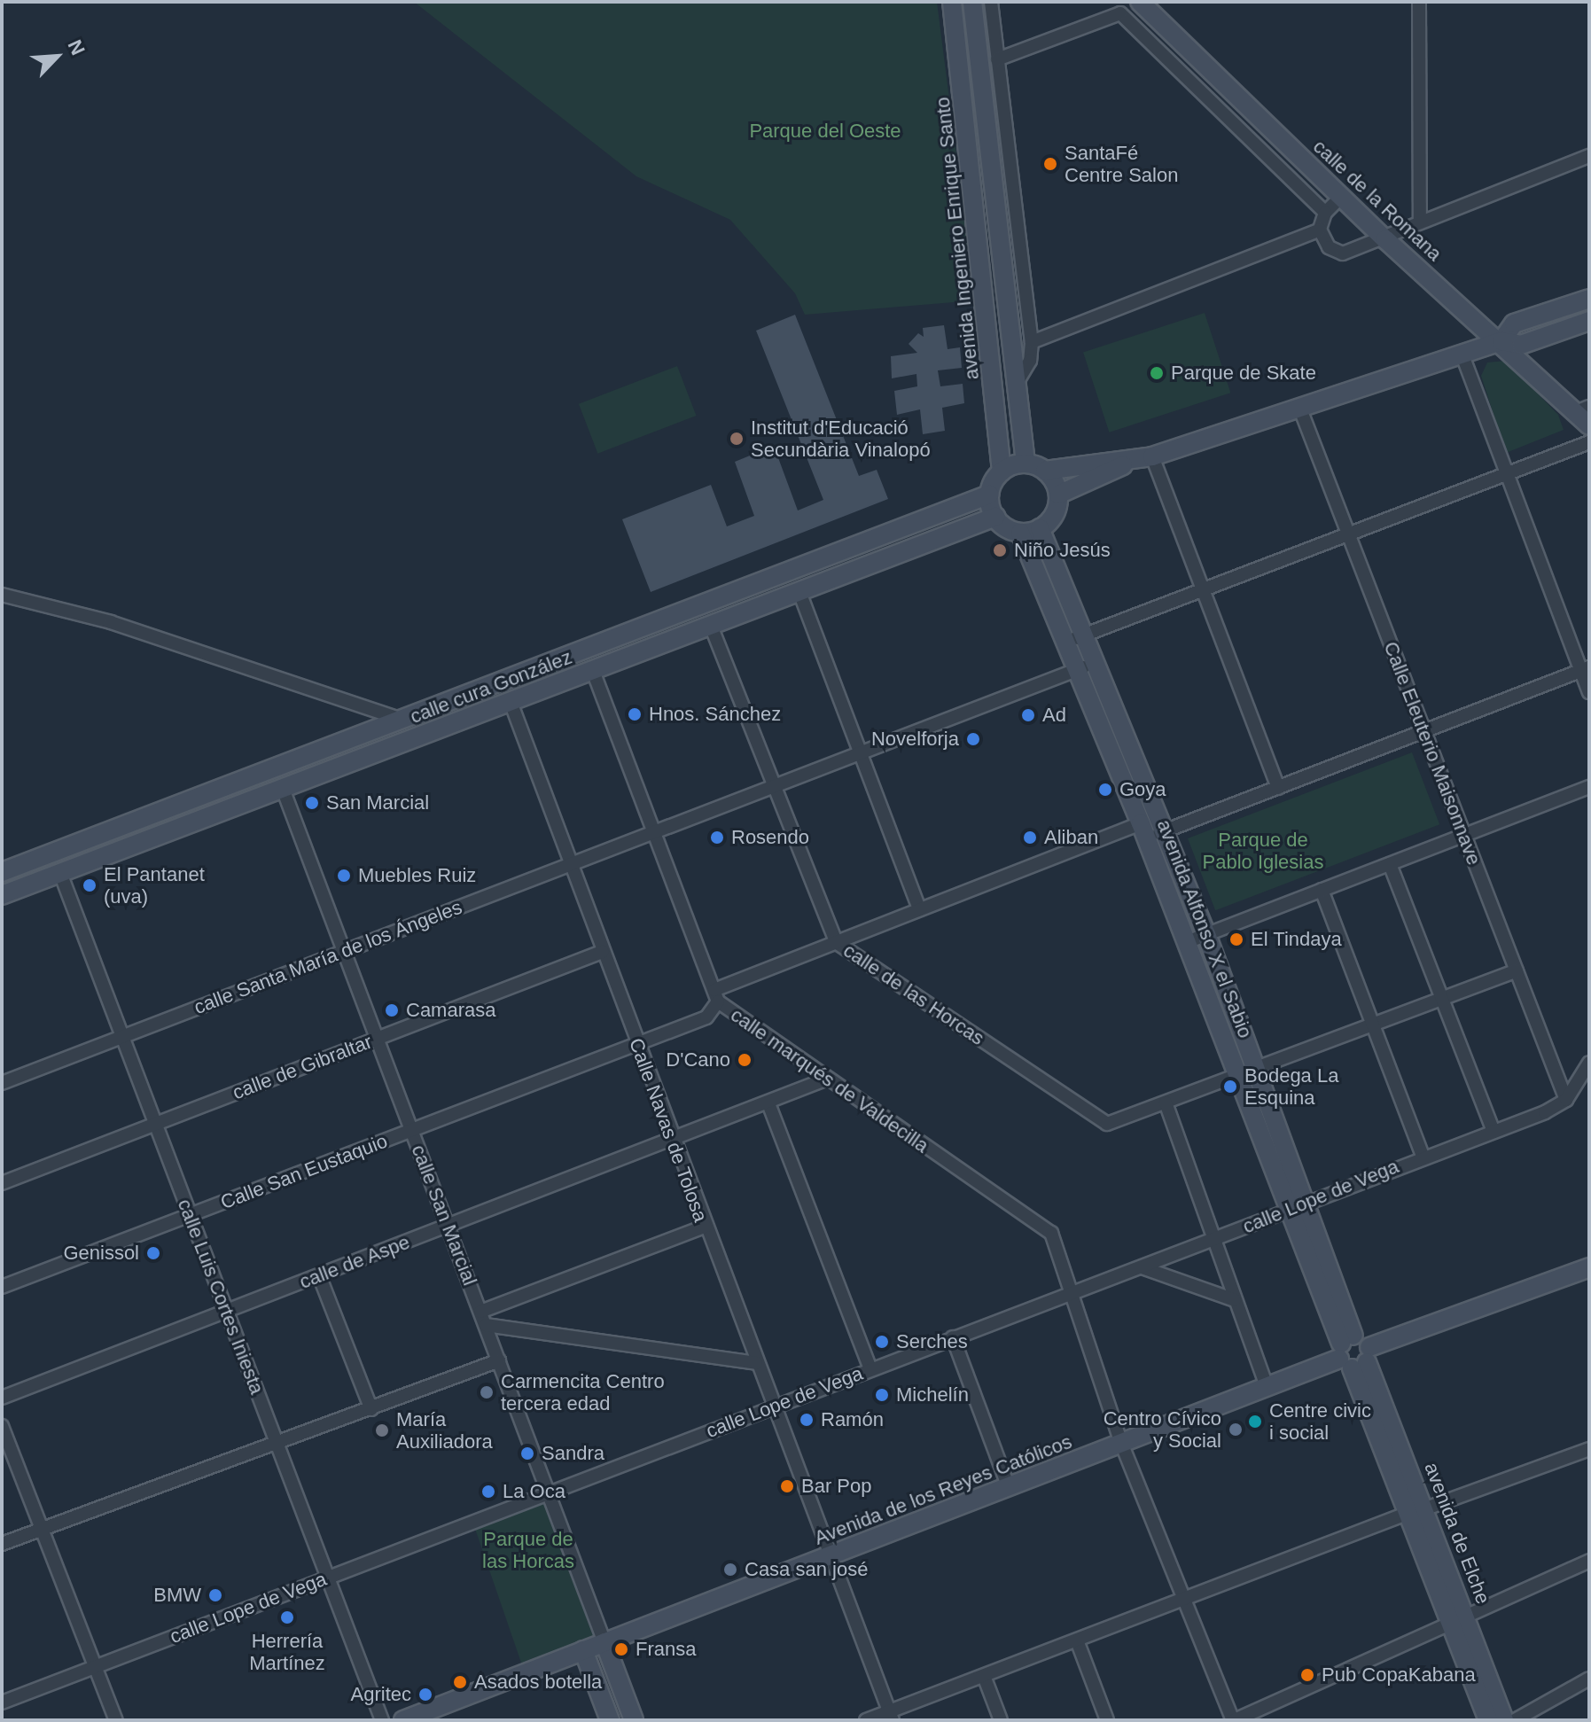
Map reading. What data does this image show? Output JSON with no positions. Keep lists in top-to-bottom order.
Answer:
{
  "streets": {
    "street": [
      "calle de la Romana",
      "avenida Ingeniero Enrique Santo",
      "calle cura González",
      "Calle Eleuterio Maisonnave",
      "avenida Alfonso X el Sabio",
      "calle Santa María de los Ángeles",
      "calle de las Horcas",
      "calle de Gibraltar",
      "calle marqués de Valdecilla",
      "Calle Navas de Tolosa",
      "Calle San Eustaquio",
      "calle Lope de Vega",
      "calle San Marcial",
      "calle de Aspe",
      "calle Luis Cortes Iniesta",
      "Avenida de los Reyes Católicos",
      "avenida de Elche"
    ]
  },
  "crossings": [
    ["avenida Ingeniero Enrique Santo", "calle cura González"],
    ["avenida Ingeniero Enrique Santo", "avenida Alfonso X el Sabio"],
    ["calle cura González", "avenida Alfonso X el Sabio"],
    ["calle cura González", "calle de las Horcas"],
    ["calle cura González", "calle marqués de Valdecilla"],
    ["calle cura González", "Calle Navas de Tolosa"],
    ["calle cura González", "calle San Marcial"],
    ["calle cura González", "calle Luis Cortes Iniesta"],
    ["Calle Eleuterio Maisonnave", "calle de las Horcas"],
    ["Calle Eleuterio Maisonnave", "Calle San Eustaquio"],
    ["Calle Eleuterio Maisonnave", "calle Lope de Vega"],
    ["avenida Alfonso X el Sabio", "calle Santa María de los Ángeles"],
    ["avenida Alfonso X el Sabio", "calle de las Horcas"],
    ["avenida Alfonso X el Sabio", "Calle San Eustaquio"],
    ["avenida Alfonso X el Sabio", "calle Lope de Vega"],
    ["avenida Alfonso X el Sabio", "Avenida de los Reyes Católicos"],
    ["avenida Alfonso X el Sabio", "avenida de Elche"],
    ["calle Santa María de los Ángeles", "calle de las Horcas"],
    ["calle Santa María de los Ángeles", "calle marqués de Valdecilla"],
    ["calle Santa María de los Ángeles", "Calle Navas de Tolosa"],
    ["calle Santa María de los Ángeles", "calle San Marcial"],
    ["calle Santa María de los Ángeles", "calle Luis Cortes Iniesta"],
    ["calle de las Horcas", "Calle San Eustaquio"],
    ["calle de Gibraltar", "Calle Navas de Tolosa"],
    ["calle de Gibraltar", "calle San Marcial"],
    ["calle de Gibraltar", "calle Luis Cortes Iniesta"],
    ["calle marqués de Valdecilla", "Calle San Eustaquio"],
    ["calle marqués de Valdecilla", "calle Lope de Vega"],
    ["calle marqués de Valdecilla", "calle de Aspe"],
    ["calle marqués de Valdecilla", "Avenida de los Reyes Católicos"],
    ["Calle Navas de Tolosa", "Calle San Eustaquio"],
    ["Calle Navas de Tolosa", "calle Lope de Vega"],
    ["Calle Navas de Tolosa", "calle de Aspe"],
    ["Calle Navas de Tolosa", "Avenida de los Reyes Católicos"],
    ["Calle San Eustaquio", "calle San Marcial"],
    ["Calle San Eustaquio", "calle Luis Cortes Iniesta"],
    ["calle Lope de Vega", "calle San Marcial"],
    ["calle Lope de Vega", "calle Luis Cortes Iniesta"],
    ["calle San Marcial", "calle de Aspe"],
    ["calle San Marcial", "Avenida de los Reyes Católicos"],
    ["calle de Aspe", "calle Luis Cortes Iniesta"],
    ["Avenida de los Reyes Católicos", "avenida de Elche"]
  ],
  "parks": ["Parque del Oeste", "Parque de Pablo Iglesias", "Parque de las Horcas"],
  "places": [
    "SantaFé Centre Salon",
    "Parque de Skate",
    "Institut d'Educació Secundària Vinalopó",
    "Niño Jesús",
    "Hnos. Sánchez",
    "Ad",
    "Novelforja",
    "Goya",
    "San Marcial",
    "Rosendo",
    "Aliban",
    "Muebles Ruiz",
    "El Pantanet (uva)",
    "El Tindaya",
    "Camarasa",
    "D'Cano",
    "Bodega La Esquina",
    "Genissol",
    "Serches",
    "Carmencita Centro tercera edad",
    "Michelín",
    "Ramón",
    "Centre civic i social",
    "Centro Cívico y Social",
    "María Auxiliadora",
    "Sandra",
    "Bar Pop",
    "La Oca",
    "Casa san josé",
    "BMW",
    "Herrería Martínez",
    "Fransa",
    "Pub CopaKabana",
    "Asados botella",
    "Agritec"
  ],
  "north": "top right"
}
